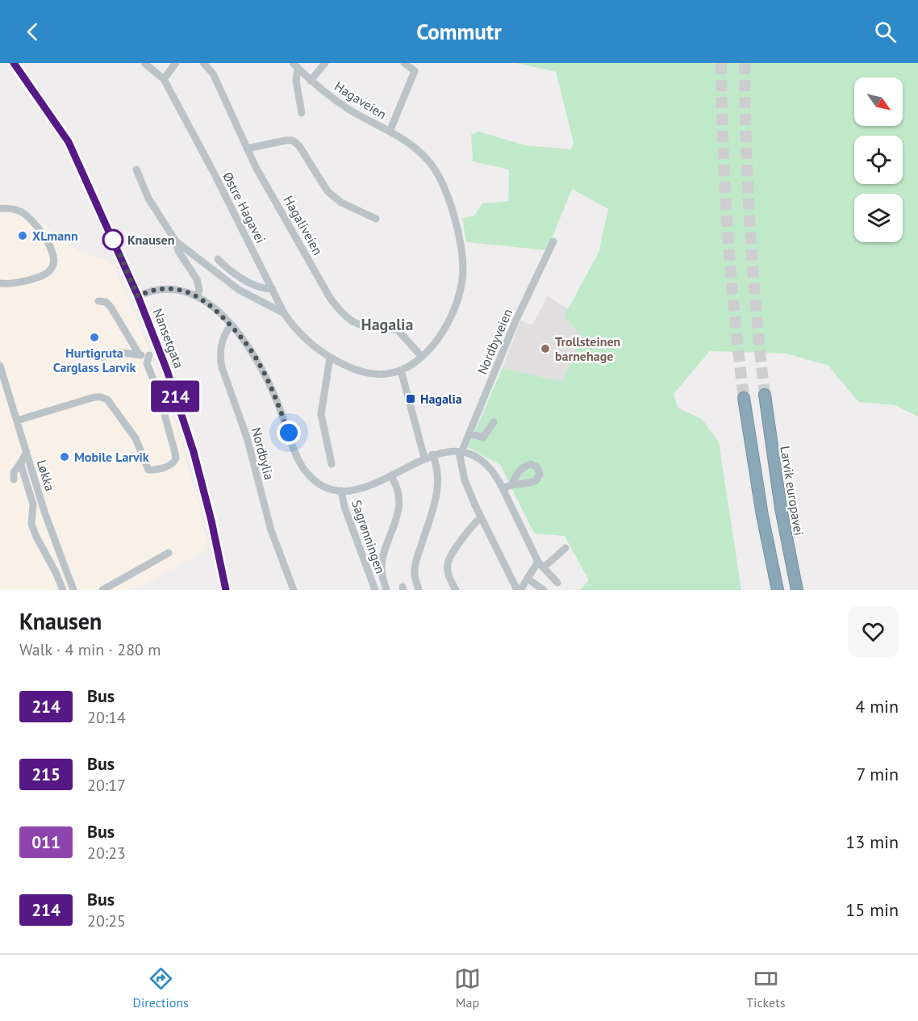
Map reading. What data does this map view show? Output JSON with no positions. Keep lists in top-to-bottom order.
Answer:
{
  "streets": {
    "highway": ["Larvik europavei"],
    "main road": ["Nansetgata"],
    "street": [
      "Hagaveien",
      "Østre Hagavei",
      "Hagaliveien",
      "Nordbyveien",
      "Nordbylia",
      "Løkka",
      "Sagrønningen"
    ]
  },
  "crossings": [
    ["Hagaveien", "Østre Hagavei"],
    ["Hagaveien", "Hagaliveien"]
  ],
  "districts": ["Hagalia"],
  "places": {
    "other": [
      "XLmann",
      "Knausen",
      "Hurtigruta Carglass Larvik",
      "Trollsteinen barnehage",
      "Mobile Larvik"
    ],
    "transit": ["Hagalia"]
  },
  "lines": ["bus line 214"],
  "north": "bottom right",
  "page": {
    "header": "Commutr",
    "on_map": "214",
    "heading": ["Knausen", "Walk · 4 min · 280 m"],
    "list": [
      {
        "mark": "214",
        "name": "Bus",
        "note": "20:14",
        "value": "4 min"
      },
      {
        "mark": "215",
        "name": "Bus",
        "note": "20:17",
        "value": "7 min"
      },
      {
        "mark": "011",
        "name": "Bus",
        "note": "20:23",
        "value": "13 min"
      },
      {
        "mark": "214",
        "name": "Bus",
        "note": "20:25",
        "value": "15 min"
      }
    ],
    "tabs": ["Directions", "Map", "Tickets"]
  }
}
